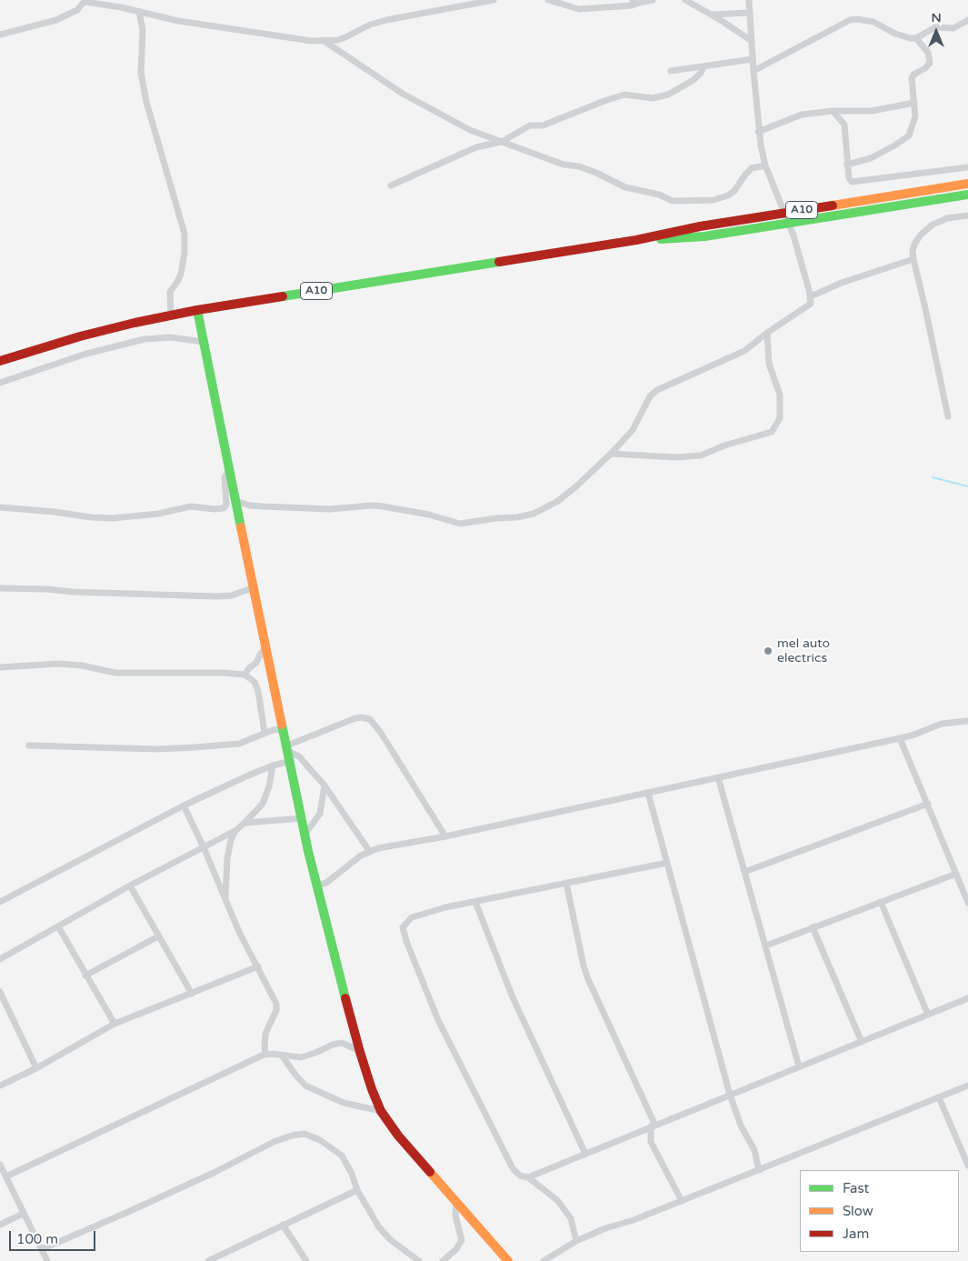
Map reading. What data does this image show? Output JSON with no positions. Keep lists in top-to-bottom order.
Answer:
{
  "streets": {
    "main road": ["A10"]
  },
  "places": ["mel auto electrics"],
  "legend": ["Fast", "Slow", "Jam"],
  "scale_bar": "100 m",
  "north": "top"
}
